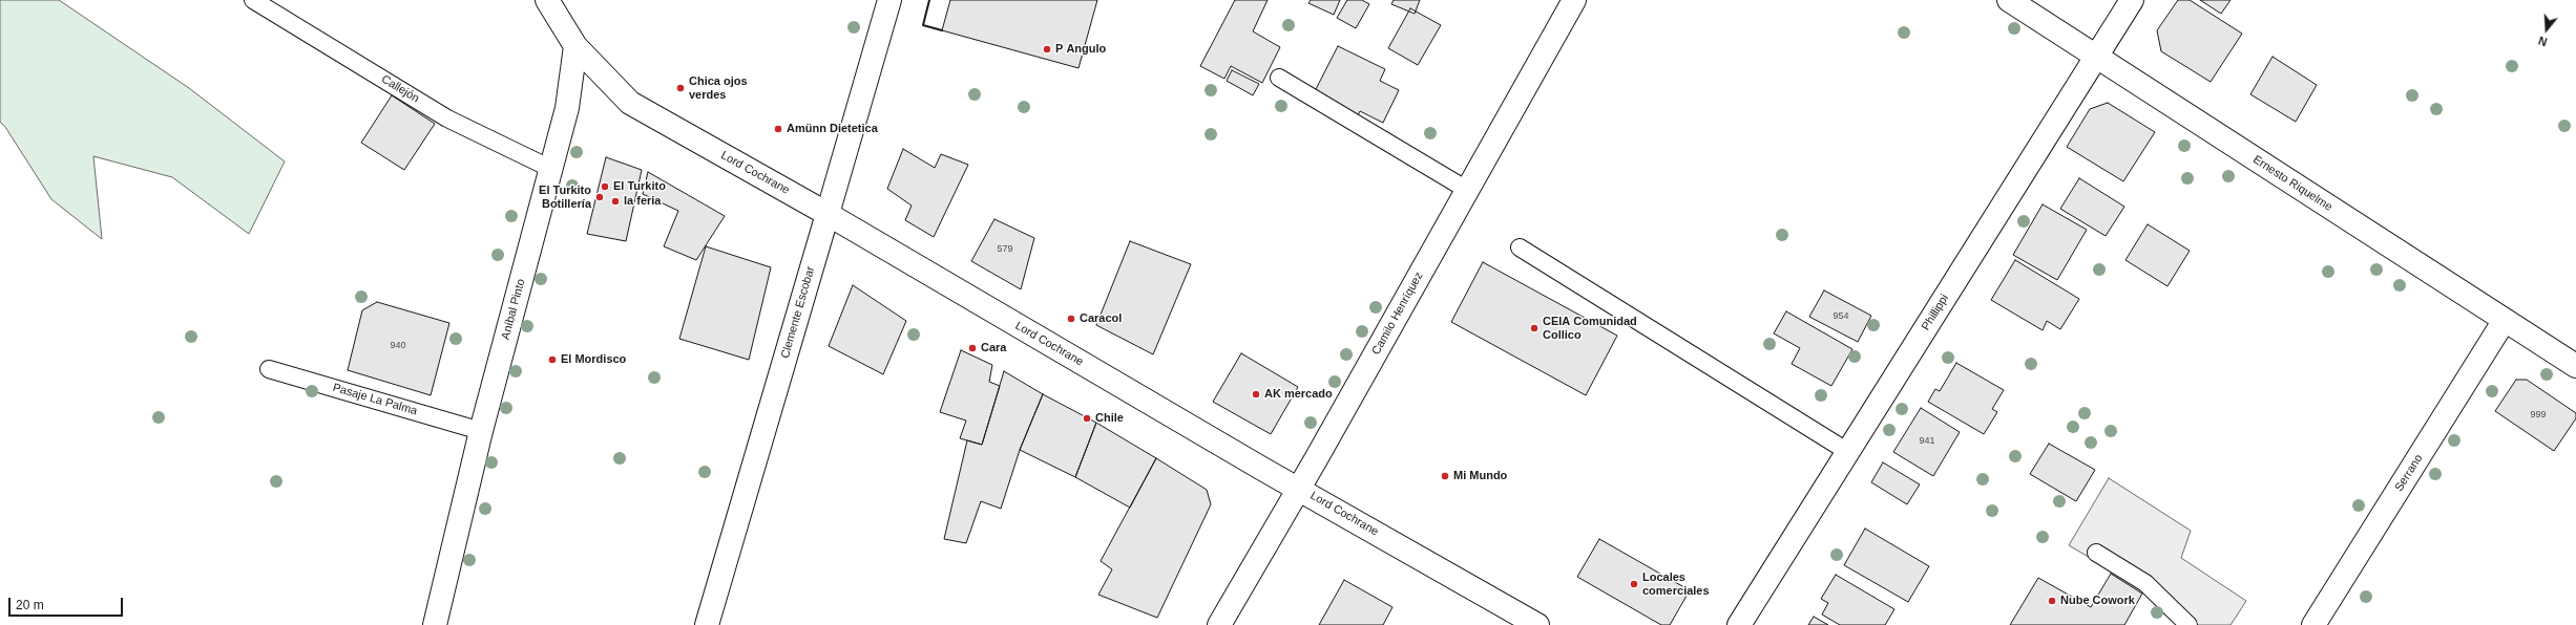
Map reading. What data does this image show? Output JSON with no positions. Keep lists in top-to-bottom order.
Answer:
{
  "streets": {
    "street": [
      "Lord Cochrane",
      "Ernesto Riquelme",
      "Aníbal Pinto",
      "Clemente Escobar",
      "Phillippi",
      "Camilo Henríquez",
      "Serrano"
    ],
    "lane": ["Callejón", "Pasaje La Palma"]
  },
  "crossings": [
    ["Callejón", "Aníbal Pinto"],
    ["Lord Cochrane", "Aníbal Pinto"],
    ["Lord Cochrane", "Clemente Escobar"],
    ["Lord Cochrane", "Camilo Henríquez"],
    ["Ernesto Riquelme", "Phillippi"],
    ["Ernesto Riquelme", "Serrano"],
    ["Aníbal Pinto", "Pasaje La Palma"]
  ],
  "places": [
    "P Angulo",
    "Chica ojos verdes",
    "Amünn Dietetica",
    "El Turkito",
    "El Turkito Botillería",
    "la feria",
    "Caracol",
    "CEIA Comunidad Collico",
    "Cara",
    "El Mordisco",
    "AK mercado",
    "Chile",
    "Mi Mundo",
    "Locales comerciales",
    "Nube Cowork"
  ],
  "house_numbers": [
    "579",
    "954",
    "940",
    "999",
    "941"
  ],
  "scale_bar": "20 m",
  "north": "bottom"
}
